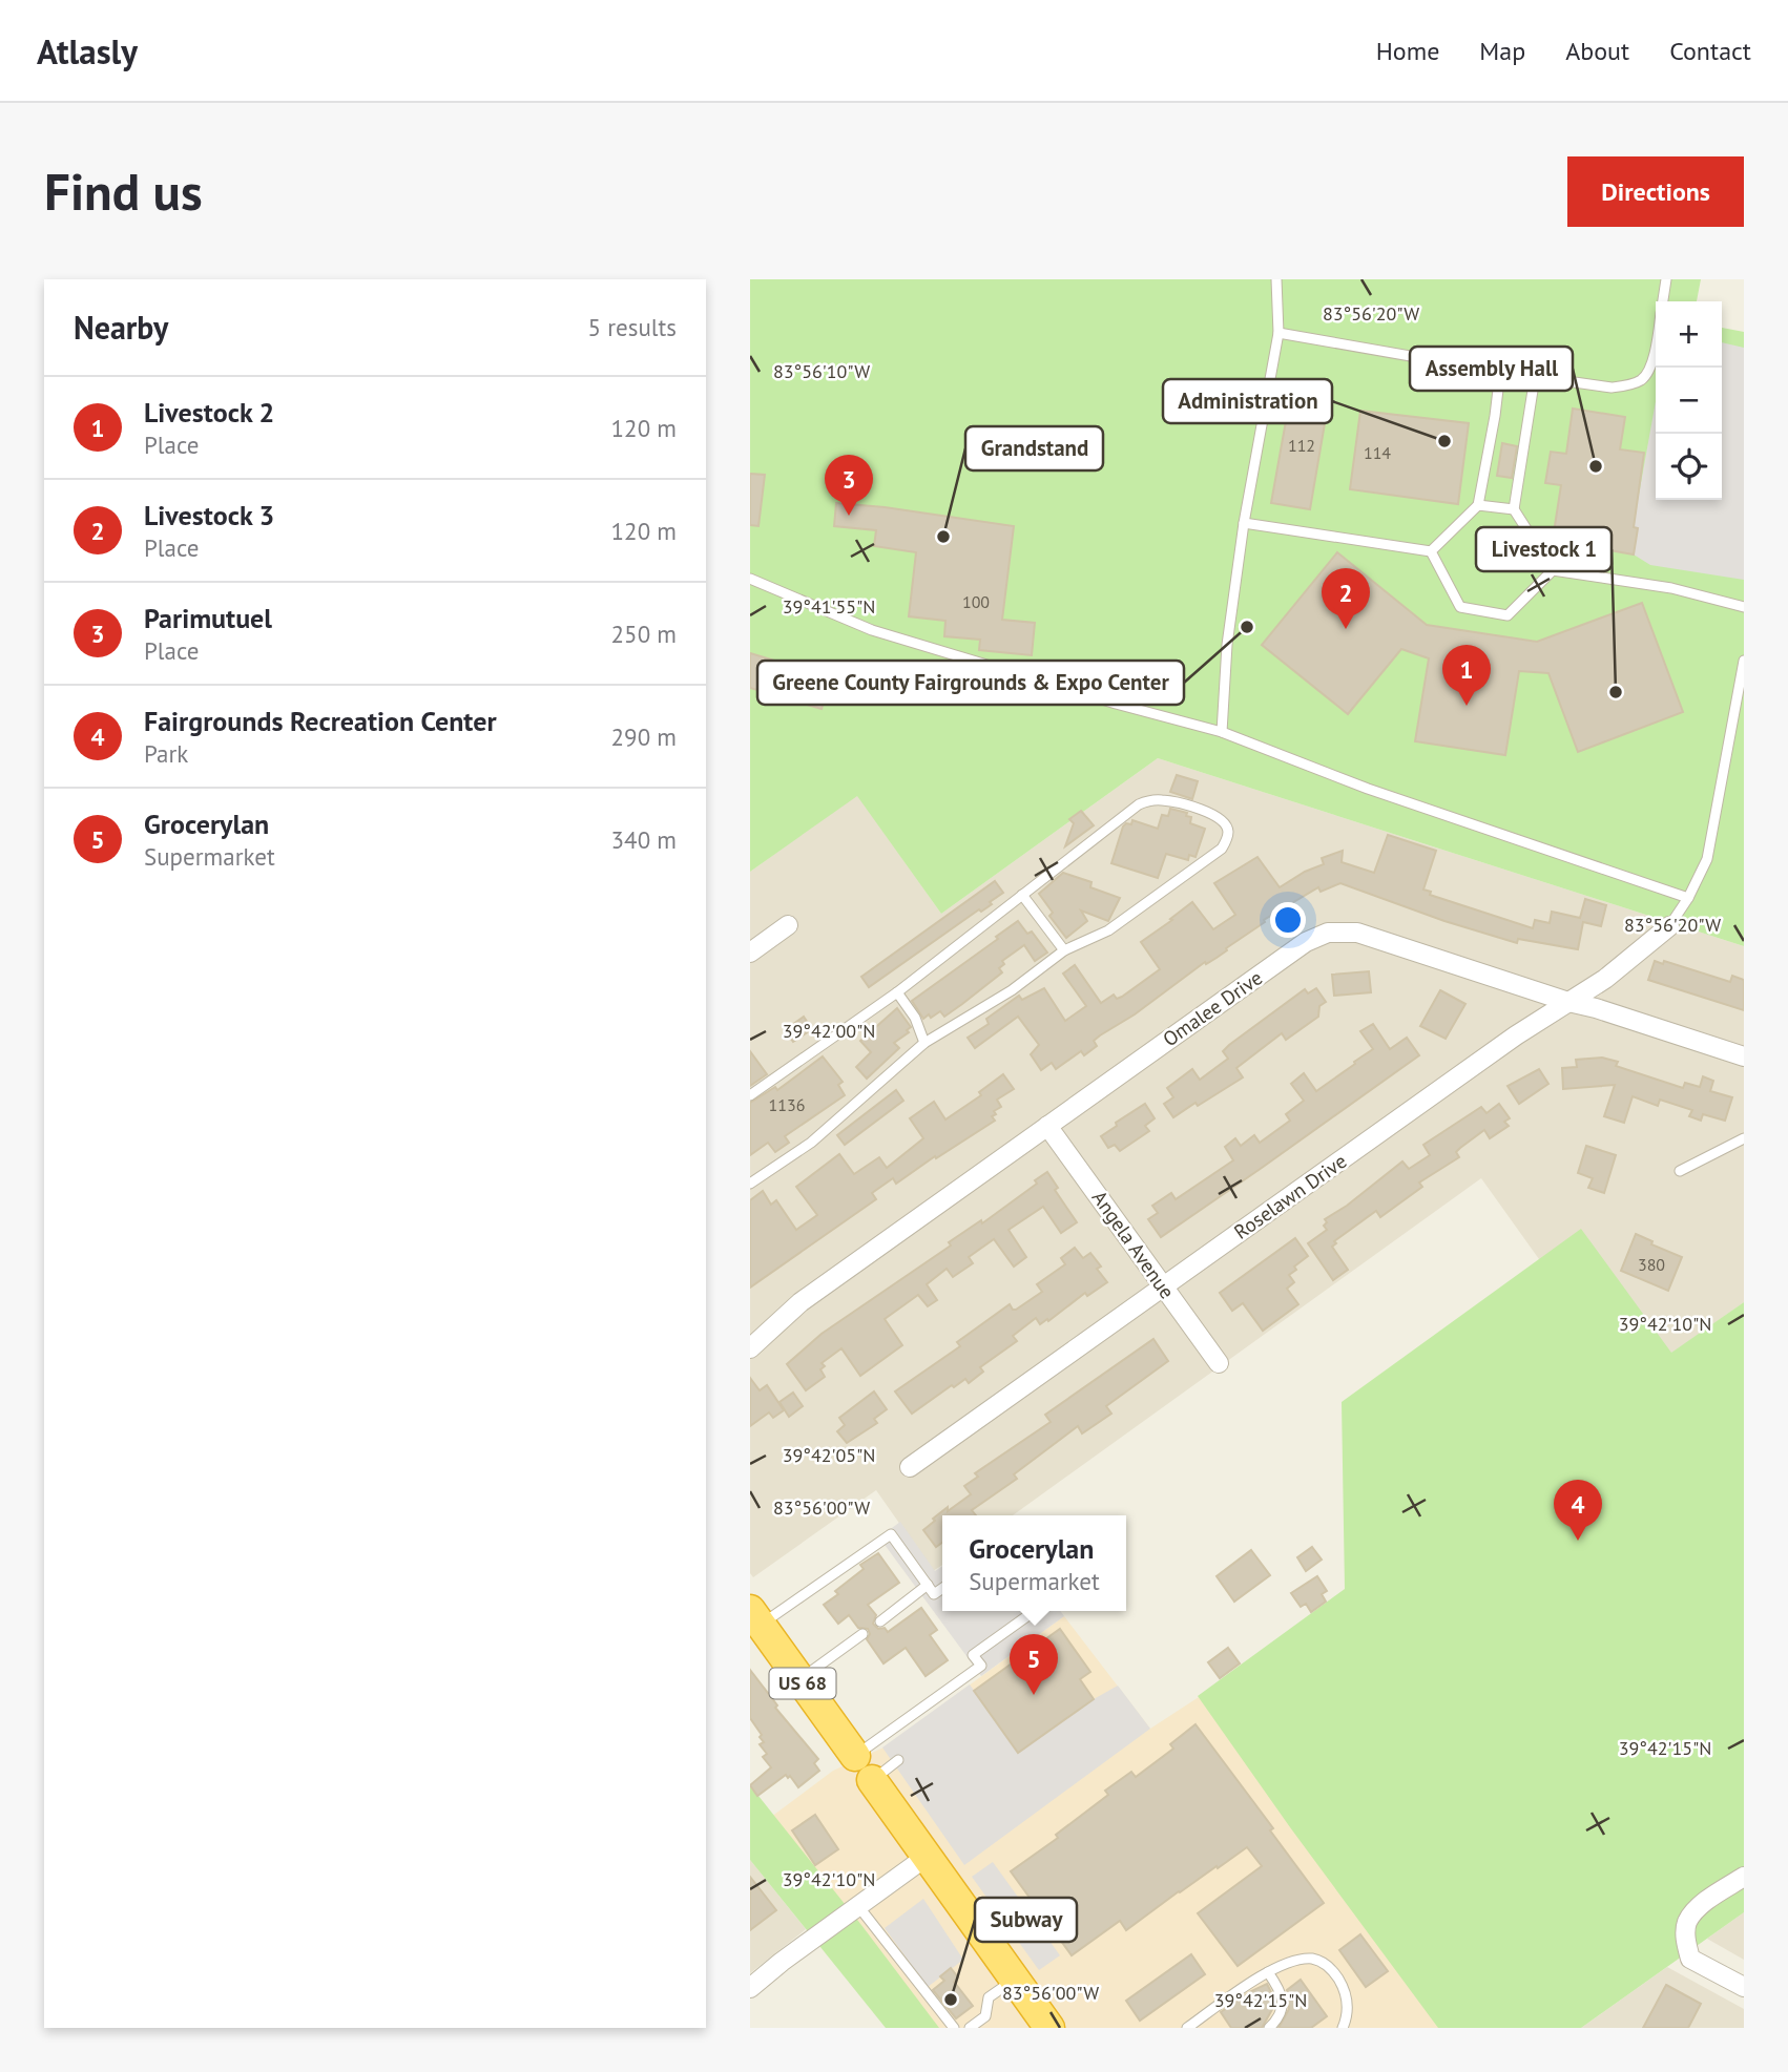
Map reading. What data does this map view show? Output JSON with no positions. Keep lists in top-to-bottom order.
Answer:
{
  "streets": {
    "highway": ["US 68"],
    "street": ["Omalee Drive", "Roselawn Drive", "Angela Avenue"]
  },
  "crossings": [
    ["Omalee Drive", "Roselawn Drive"],
    ["Omalee Drive", "Angela Avenue"],
    ["Roselawn Drive", "Angela Avenue"]
  ],
  "places": [
    "Administration",
    "Assembly Hall",
    "Grandstand",
    "Greene County Fairgrounds & Expo Center",
    "Livestock 1",
    "Subway"
  ],
  "house_numbers": [
    "112",
    "114",
    "100",
    "1136",
    "380"
  ],
  "page": {
    "header": "Atlasly",
    "nav": [
      "Home",
      "Map",
      "About",
      "Contact"
    ],
    "buttons": "Directions",
    "title": "Find us",
    "heading": ["Nearby", "5 results"],
    "map_buttons": ["+", "−"],
    "list": [
      {
        "mark": "1",
        "name": "Livestock 2",
        "note": "Place",
        "value": "120 m"
      },
      {
        "mark": "2",
        "name": "Livestock 3",
        "note": "Place",
        "value": "120 m"
      },
      {
        "mark": "3",
        "name": "Parimutuel",
        "note": "Place",
        "value": "250 m"
      },
      {
        "mark": "4",
        "name": "Fairgrounds Recreation Center",
        "note": "Park",
        "value": "290 m"
      },
      {
        "mark": "5",
        "name": "Grocerylan",
        "note": "Supermarket",
        "value": "340 m"
      }
    ],
    "pins": [
      "3",
      "2",
      "1",
      "4",
      "5"
    ],
    "popup": ["Grocerylan", "Supermarket"]
  },
  "coordinates": [
    "83°56'20\"W",
    "83°56'10\"W",
    "39°41'55\"N",
    "39°42'00\"N",
    "39°42'10\"N",
    "39°42'05\"N",
    "83°56'00\"W",
    "39°42'15\"N"
  ]
}
